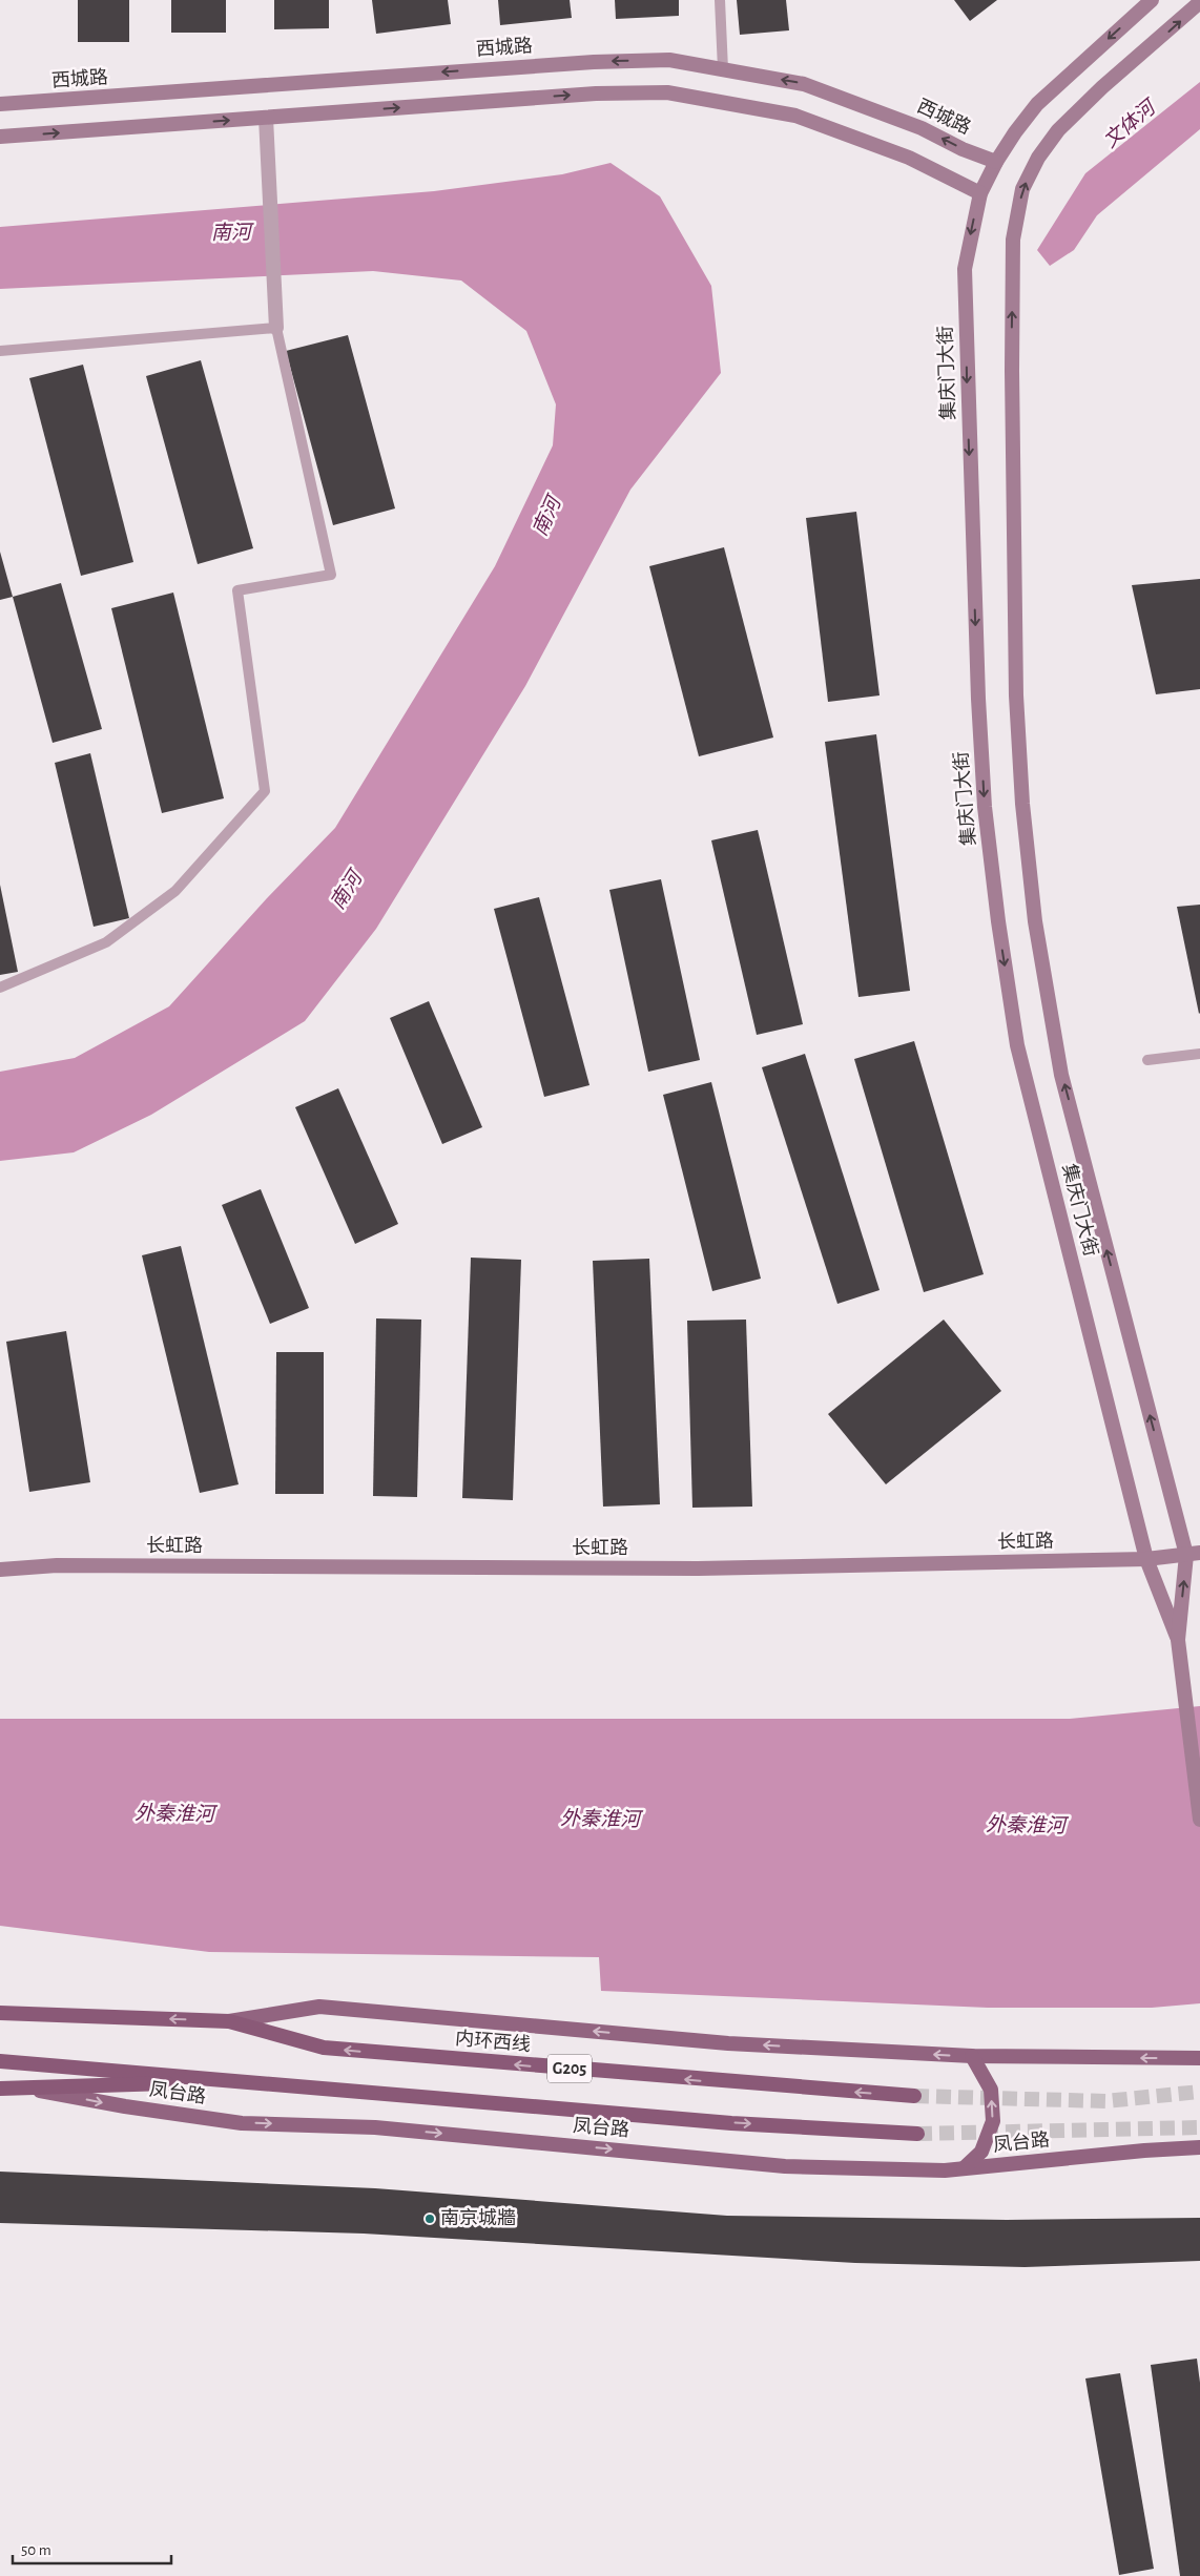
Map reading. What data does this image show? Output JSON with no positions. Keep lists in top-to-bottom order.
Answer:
{
  "streets": {
    "highway": ["内环西线", "G205", "凤台路"],
    "main road": ["西城路", "集庆门大街", "长虹路"]
  },
  "crossings": [
    ["西城路", "集庆门大街"],
    ["集庆门大街", "长虹路"]
  ],
  "water": ["文体河", "南河", "外秦淮河"],
  "places": ["南京城牆"],
  "scale_bar": "50 m"
}
